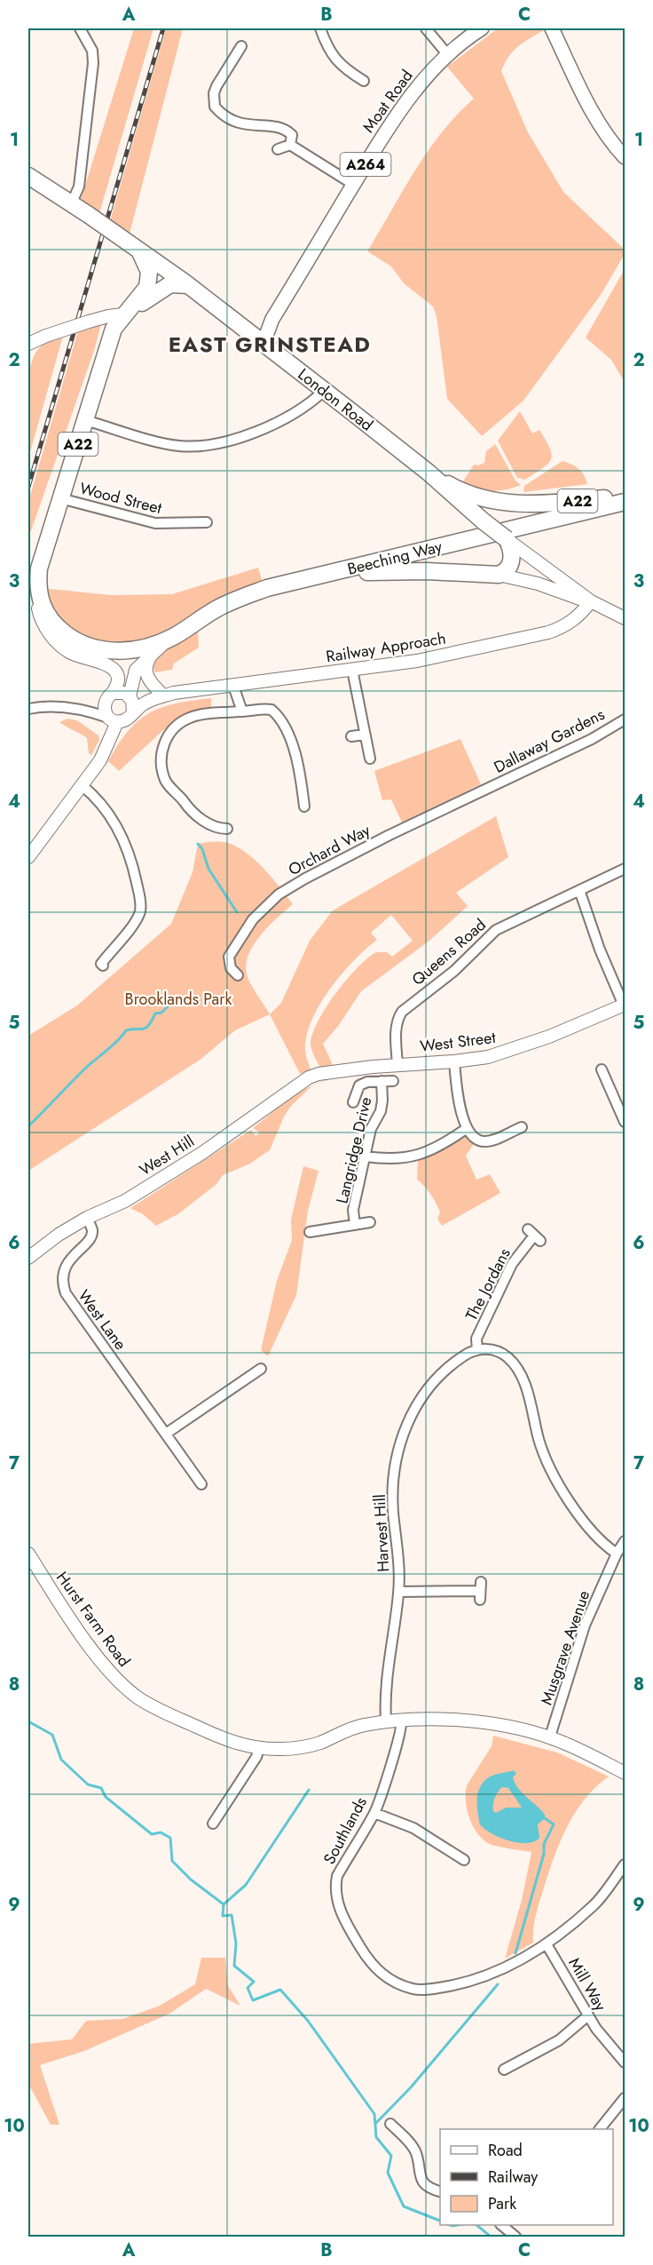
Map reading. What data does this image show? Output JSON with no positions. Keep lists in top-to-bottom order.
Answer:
{
  "streets": {
    "highway": ["London Road", "A22", "Beeching Way"],
    "main road": ["Moat Road", "A264"],
    "street": [
      "Wood Street",
      "Railway Approach",
      "Dallaway Gardens",
      "Orchard Way",
      "Queens Road",
      "West Street",
      "Langridge Drive",
      "West Hill",
      "The Jordans",
      "West Lane",
      "Harvest Hill",
      "Hurst Farm Road",
      "Musgrave Avenue",
      "Southlands",
      "Mill Way"
    ]
  },
  "crossings": [
    ["Moat Road", "London Road"],
    ["London Road", "A22"],
    ["London Road", "Beeching Way"],
    ["London Road", "Railway Approach"],
    ["A22", "Wood Street"],
    ["A22", "Beeching Way"],
    ["Beeching Way", "Railway Approach"],
    ["Dallaway Gardens", "Orchard Way"],
    ["Queens Road", "West Street"],
    ["West Street", "West Hill"],
    ["West Hill", "West Lane"],
    ["The Jordans", "Harvest Hill"],
    ["Harvest Hill", "Hurst Farm Road"],
    ["Hurst Farm Road", "Musgrave Avenue"],
    ["Hurst Farm Road", "Southlands"],
    ["Southlands", "Mill Way"]
  ],
  "districts": ["EAST GRINSTEAD"],
  "parks": ["Brooklands Park"],
  "legend": ["Road", "Railway", "Park"],
  "grid": {
    "columns": ["A", "B", "C"],
    "rows": [
      "1",
      "2",
      "3",
      "4",
      "5",
      "6",
      "7",
      "8",
      "9",
      "10"
    ]
  }
}
